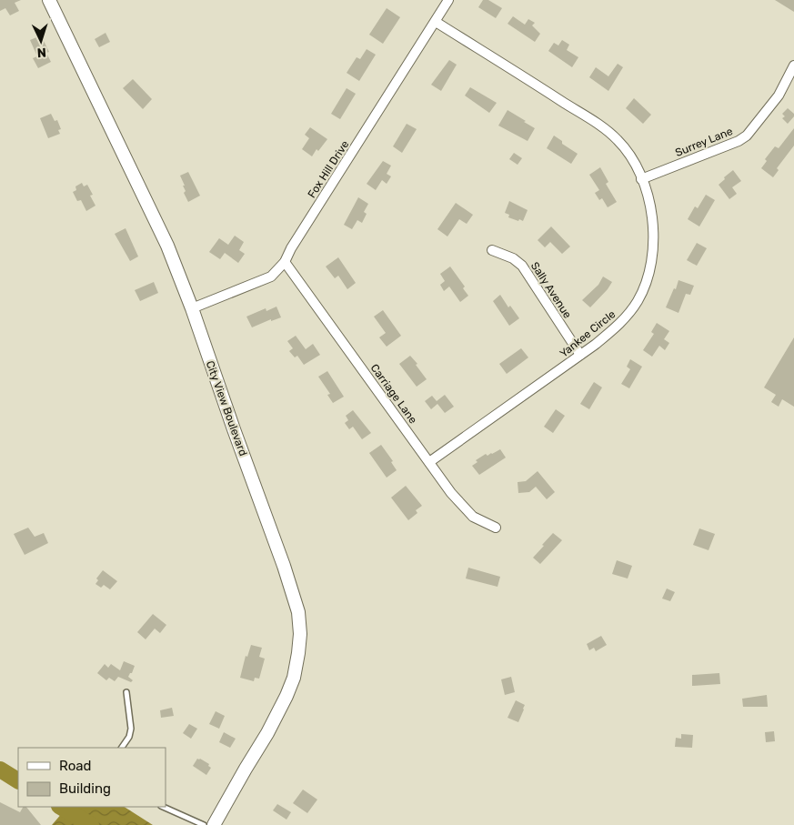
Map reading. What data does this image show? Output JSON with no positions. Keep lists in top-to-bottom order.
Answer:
{
  "streets": {
    "street": [
      "Surrey Lane",
      "Fox Hill Drive",
      "Sally Avenue",
      "Yankee Circle",
      "Carriage Lane",
      "City View Boulevard"
    ]
  },
  "crossings": [
    ["Surrey Lane", "Yankee Circle"],
    ["Fox Hill Drive", "Yankee Circle"],
    ["Fox Hill Drive", "Carriage Lane"],
    ["Fox Hill Drive", "City View Boulevard"],
    ["Sally Avenue", "Yankee Circle"],
    ["Yankee Circle", "Carriage Lane"]
  ],
  "legend": ["Road", "Building"],
  "north": "bottom"
}
